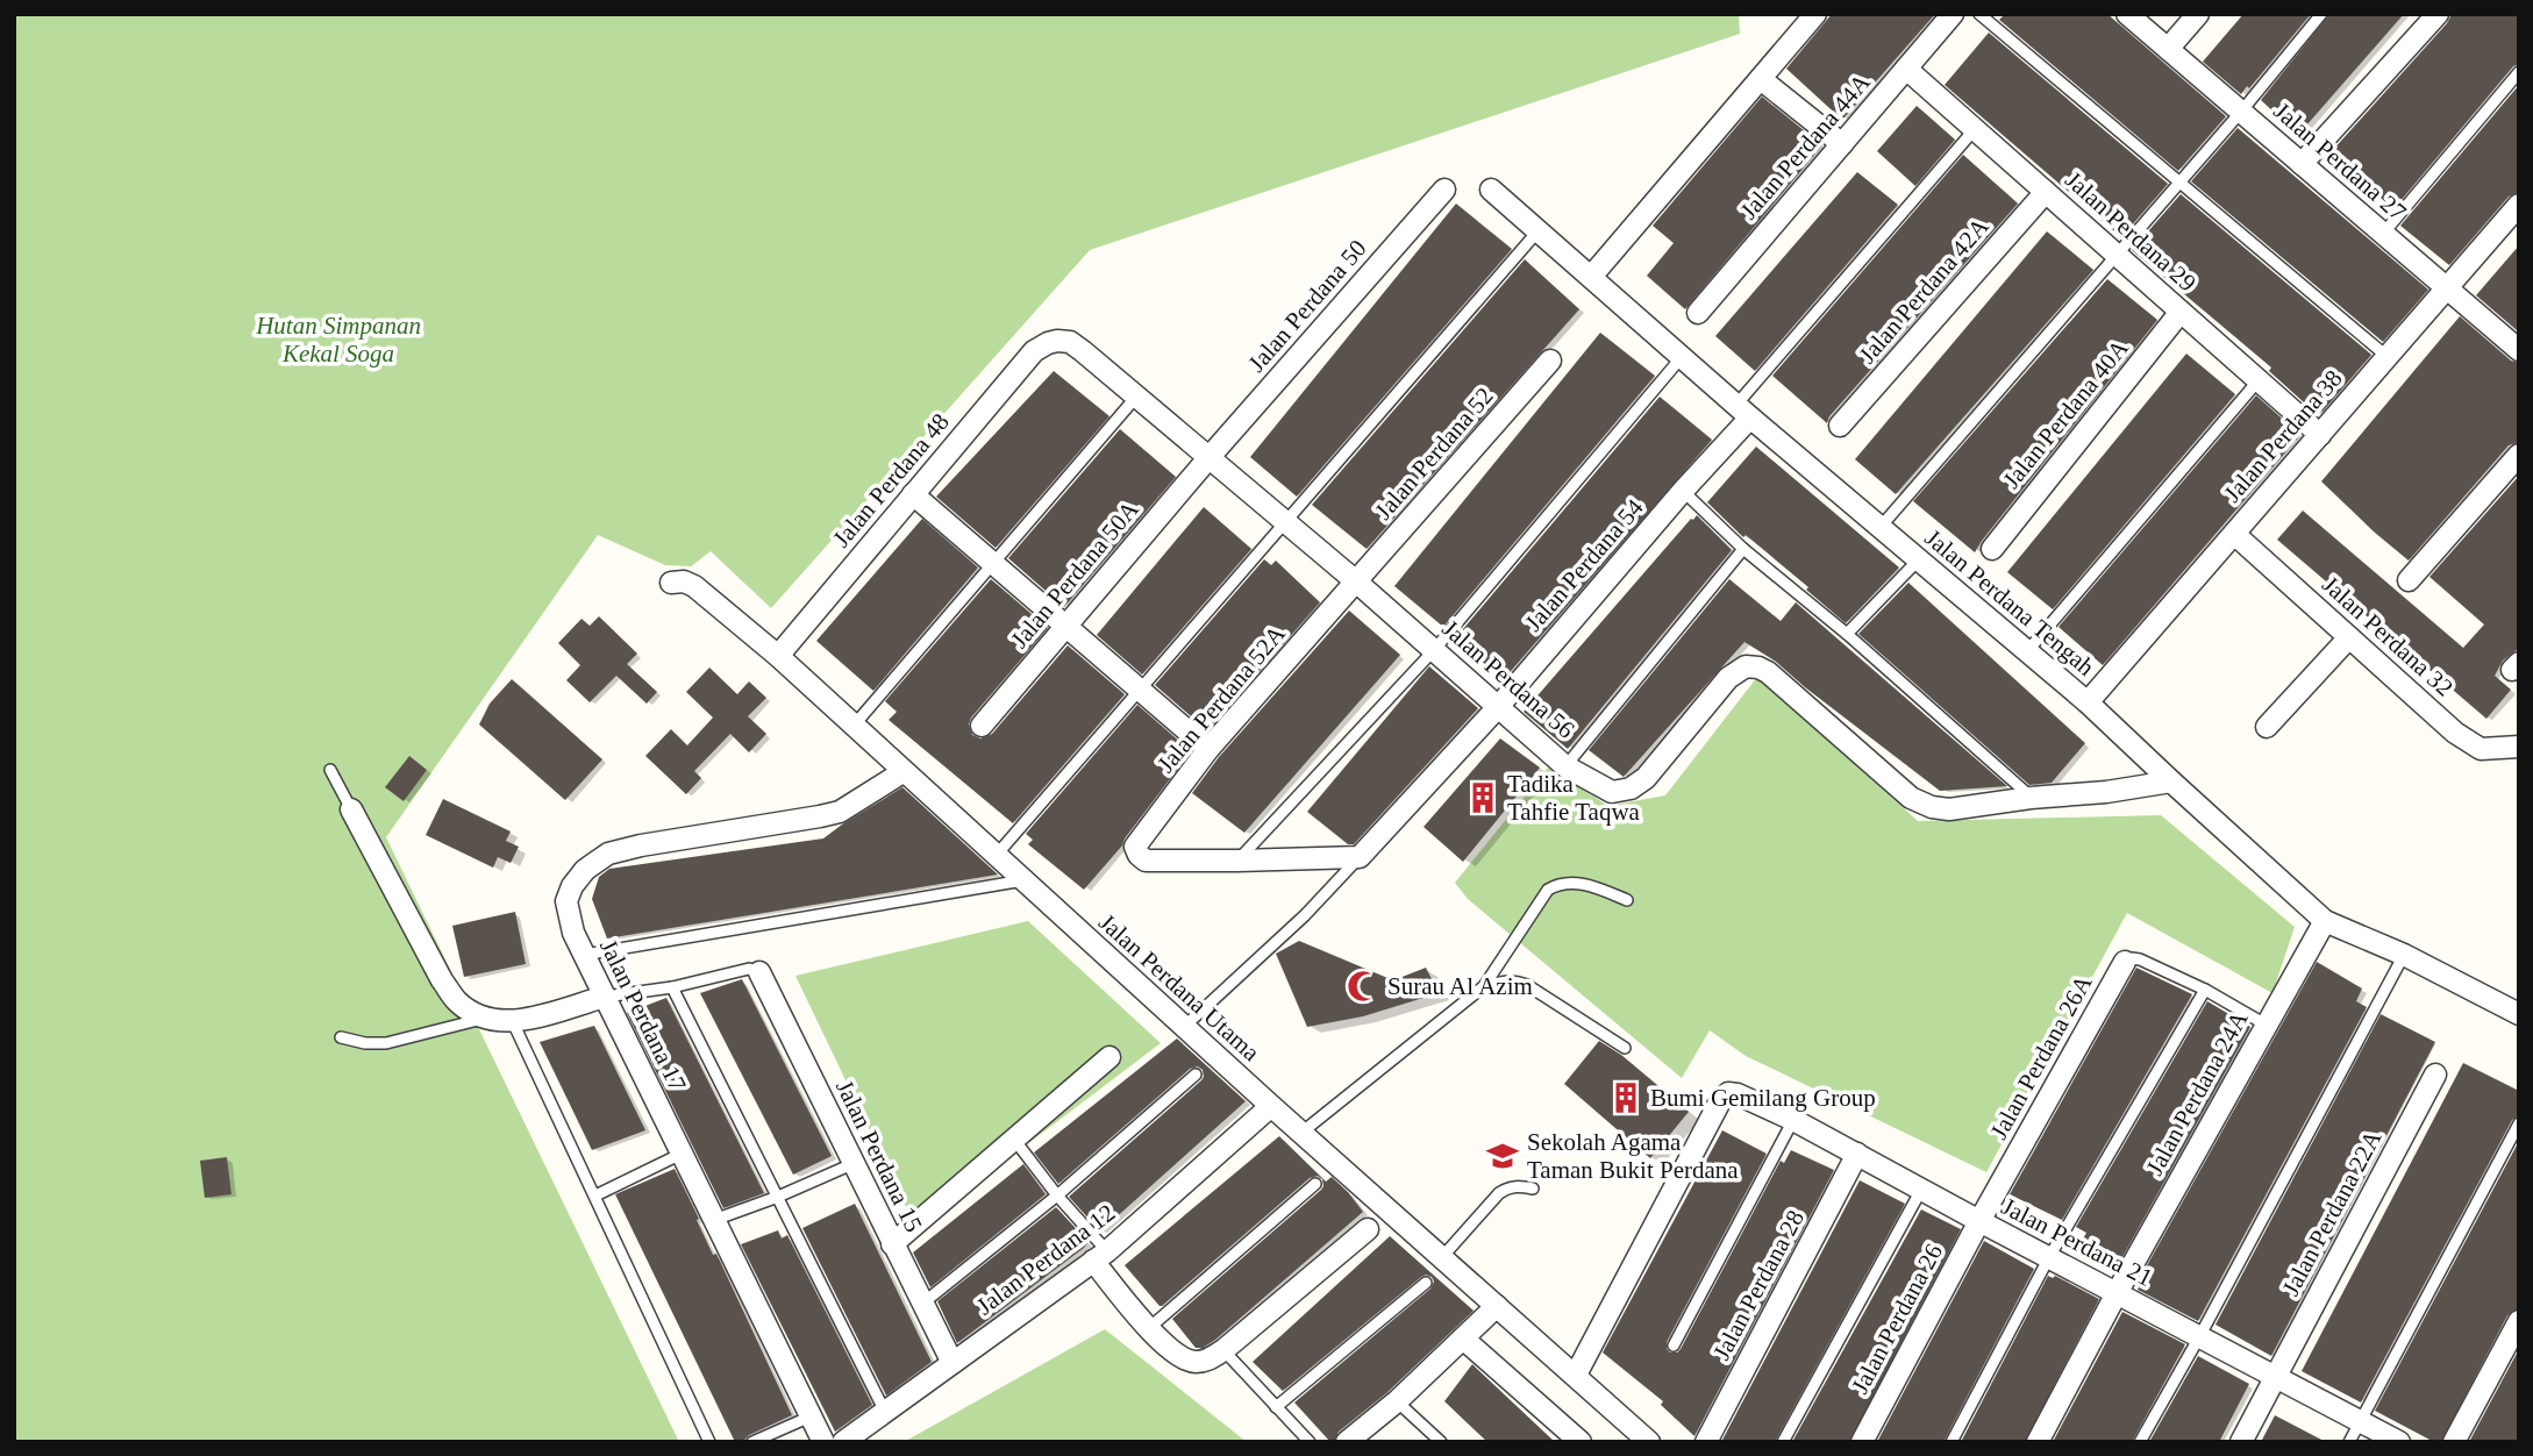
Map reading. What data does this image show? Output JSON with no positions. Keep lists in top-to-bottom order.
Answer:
{
  "streets": {
    "street": [
      "Jalan Perdana 44A",
      "Jalan Perdana 27",
      "Jalan Perdana 29",
      "Jalan Perdana 42A",
      "Jalan Perdana 50",
      "Jalan Perdana 40A",
      "Jalan Perdana 38",
      "Jalan Perdana 52",
      "Jalan Perdana 48",
      "Jalan Perdana 54",
      "Jalan Perdana 50A",
      "Jalan Perdana Tengah",
      "Jalan Perdana 32",
      "Jalan Perdana 56",
      "Jalan Perdana 52A",
      "Jalan Perdana Utama",
      "Jalan Perdana 17",
      "Jalan Perdana 26A",
      "Jalan Perdana 24A",
      "Jalan Perdana 15",
      "Jalan Perdana 22A",
      "Jalan Perdana 21",
      "Jalan Perdana 12",
      "Jalan Perdana 28",
      "Jalan Perdana 26"
    ]
  },
  "crossings": [
    ["Jalan Perdana 44A", "Jalan Perdana 29"],
    ["Jalan Perdana 27", "Jalan Perdana 38"],
    ["Jalan Perdana 29", "Jalan Perdana 42A"],
    ["Jalan Perdana 29", "Jalan Perdana 40A"],
    ["Jalan Perdana 29", "Jalan Perdana 38"],
    ["Jalan Perdana 50", "Jalan Perdana 50A"],
    ["Jalan Perdana 50", "Jalan Perdana 56"],
    ["Jalan Perdana 38", "Jalan Perdana Tengah"],
    ["Jalan Perdana 38", "Jalan Perdana 32"],
    ["Jalan Perdana 52", "Jalan Perdana 56"],
    ["Jalan Perdana 52", "Jalan Perdana 52A"],
    ["Jalan Perdana 48", "Jalan Perdana 56"],
    ["Jalan Perdana 48", "Jalan Perdana Utama"],
    ["Jalan Perdana 54", "Jalan Perdana Tengah"],
    ["Jalan Perdana 54", "Jalan Perdana 56"],
    ["Jalan Perdana 50A", "Jalan Perdana 56"],
    ["Jalan Perdana Tengah", "Jalan Perdana 56"],
    ["Jalan Perdana Tengah", "Jalan Perdana 24A"],
    ["Jalan Perdana 56", "Jalan Perdana 52A"],
    ["Jalan Perdana Utama", "Jalan Perdana 17"],
    ["Jalan Perdana Utama", "Jalan Perdana 21"],
    ["Jalan Perdana Utama", "Jalan Perdana 12"],
    ["Jalan Perdana 26A", "Jalan Perdana 21"],
    ["Jalan Perdana 26A", "Jalan Perdana 26"],
    ["Jalan Perdana 24A", "Jalan Perdana 21"],
    ["Jalan Perdana 15", "Jalan Perdana 12"],
    ["Jalan Perdana 22A", "Jalan Perdana 21"],
    ["Jalan Perdana 21", "Jalan Perdana 28"],
    ["Jalan Perdana 21", "Jalan Perdana 26"]
  ],
  "parks": ["Hutan Simpanan Kekal Soga"],
  "places": {
    "building": ["Tadika Tahfie Taqwa", "Bumi Gemilang Group"],
    "mosque": ["Surau Al Azim"],
    "school or university": ["Sekolah Agama Taman Bukit Perdana"]
  }
}
